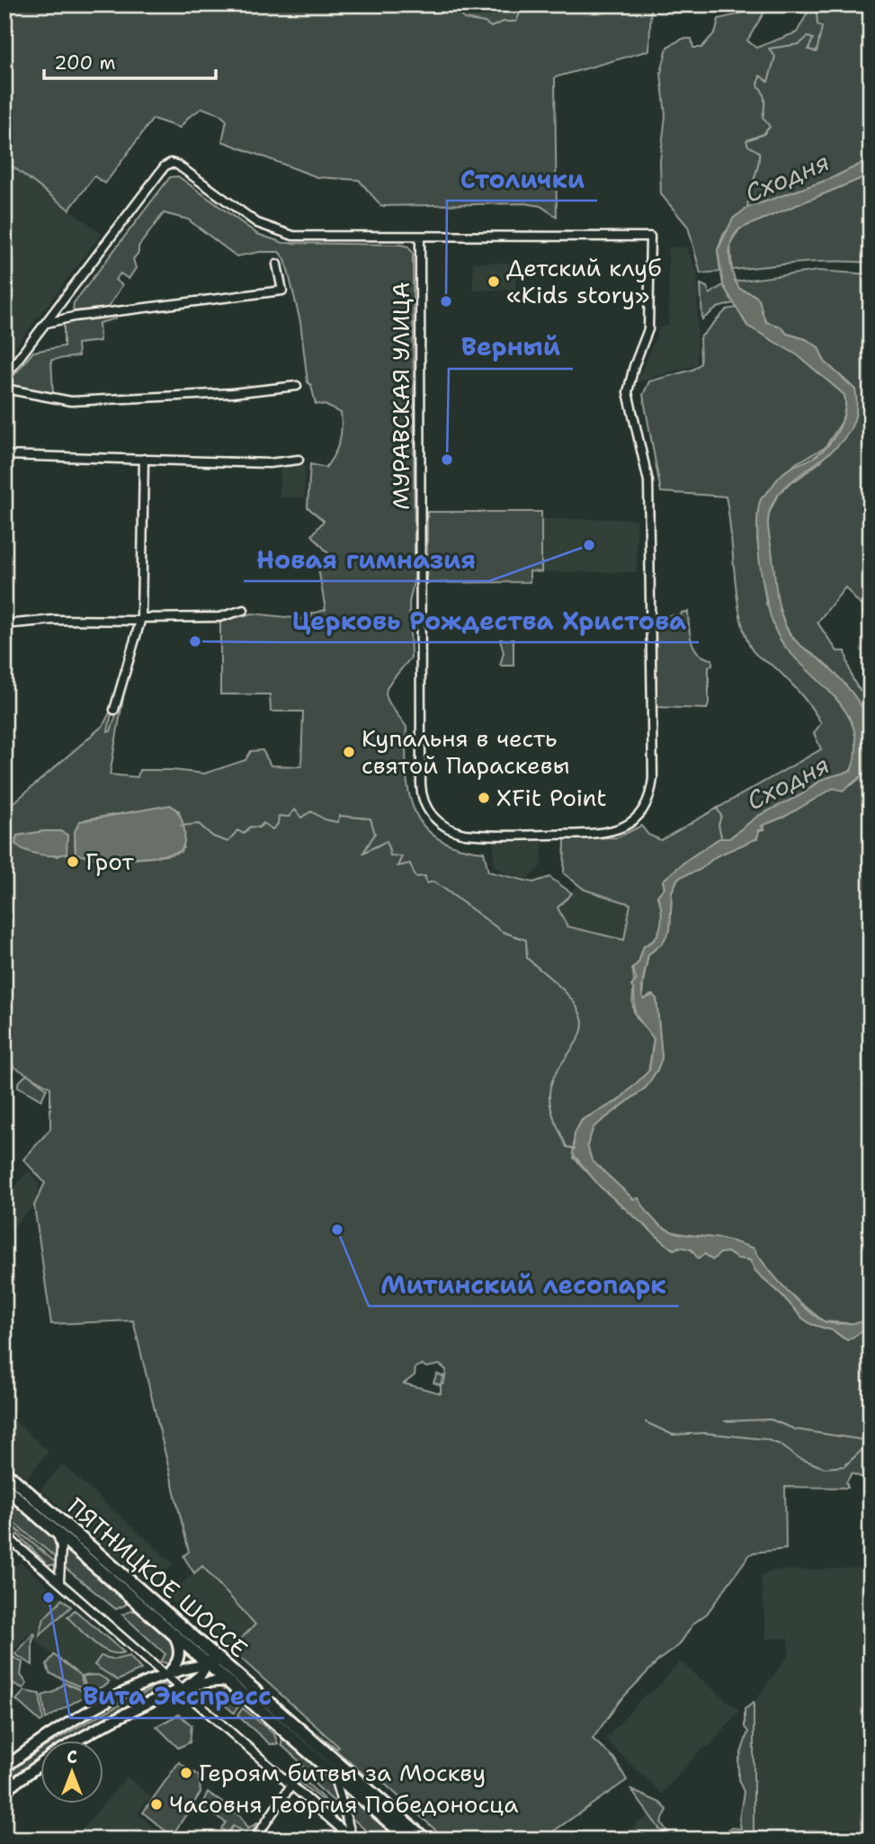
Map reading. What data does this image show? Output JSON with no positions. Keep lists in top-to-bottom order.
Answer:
{
  "streets": {
    "main road": ["ПЯТНИЦКОЕ ШОССЕ"],
    "street": ["МУРАВСКАЯ УЛИЦА"]
  },
  "water": ["Сходня"],
  "places": [
    "Детский клуб «Kids story»",
    "Столички",
    "Верный",
    "Новая гимназия",
    "Церковь Рождества Христова",
    "Купальня в честь святой Параскевы",
    "XFit Point",
    "Грот",
    "Митинский лесопарк",
    "Вита Экспресс",
    "Героям битвы за Москву",
    "Часовня Георгия Победоносца"
  ],
  "scale_bar": "200 m",
  "north": "top"
}
